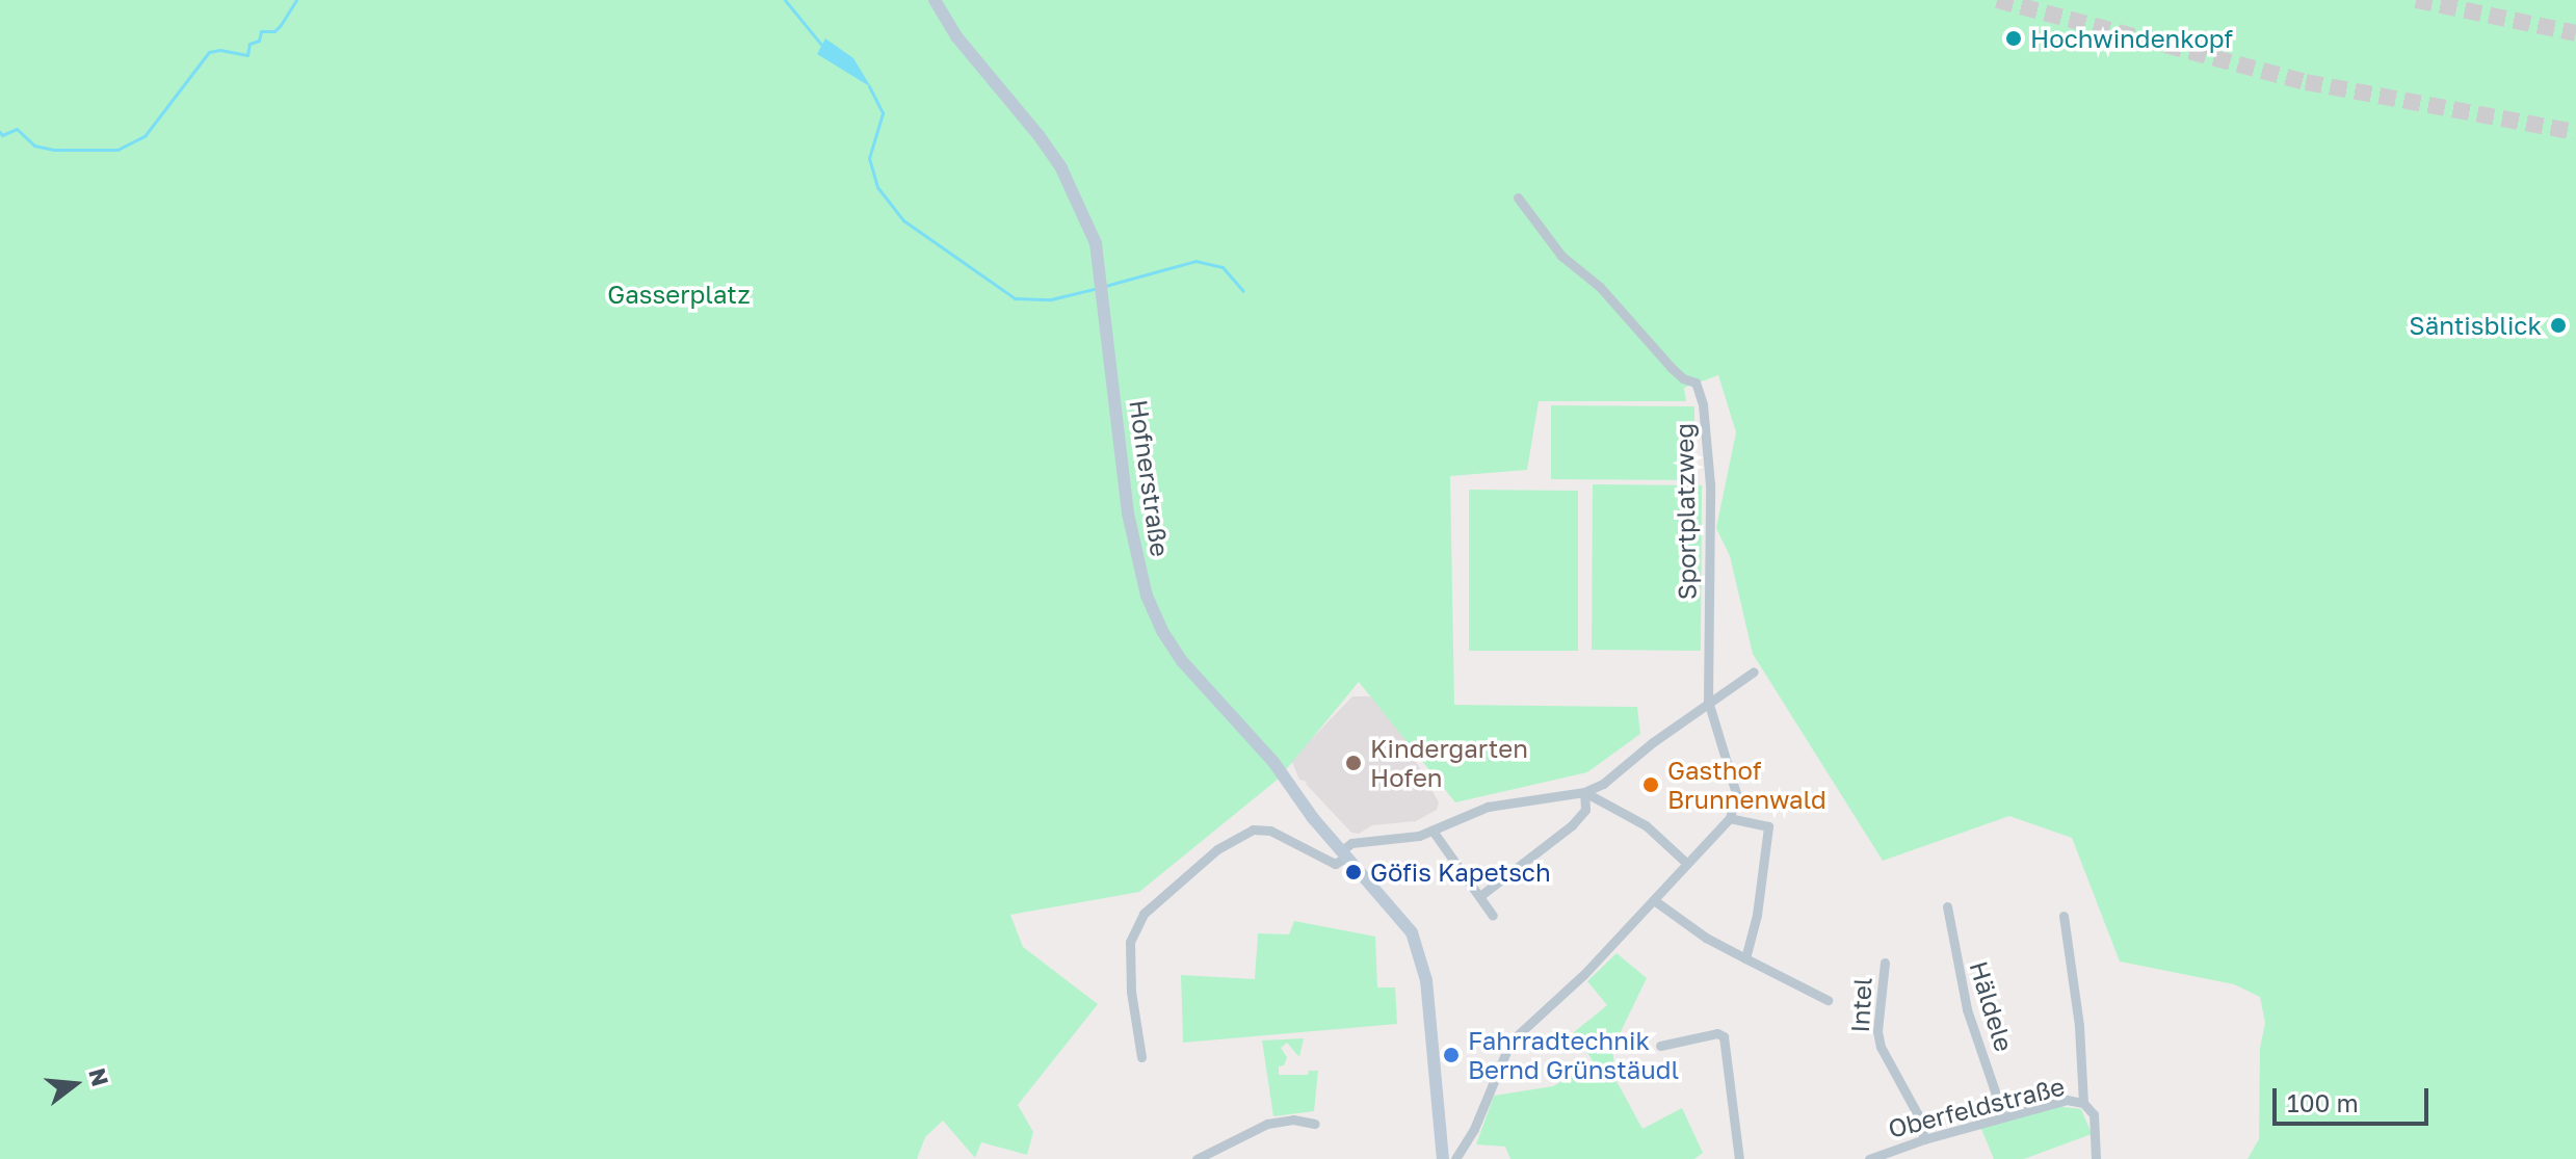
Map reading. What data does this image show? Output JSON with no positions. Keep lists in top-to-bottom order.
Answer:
{
  "streets": {
    "main road": ["Hofnerstraße"],
    "street": [
      "Sportplatzweg",
      "Intel",
      "Häldele",
      "Oberfeldstraße"
    ]
  },
  "crossings": [
    ["Intel", "Oberfeldstraße"],
    ["Häldele", "Oberfeldstraße"]
  ],
  "parks": ["Gasserplatz"],
  "places": [
    "Hochwindenkopf",
    "Säntisblick",
    "Kindergarten Hofen",
    "Gasthof Brunnenwald",
    "Göfis Kapetsch",
    "Fahrradtechnik Bernd Grünstäudl"
  ],
  "scale_bar": "100 m",
  "north": "right"
}
